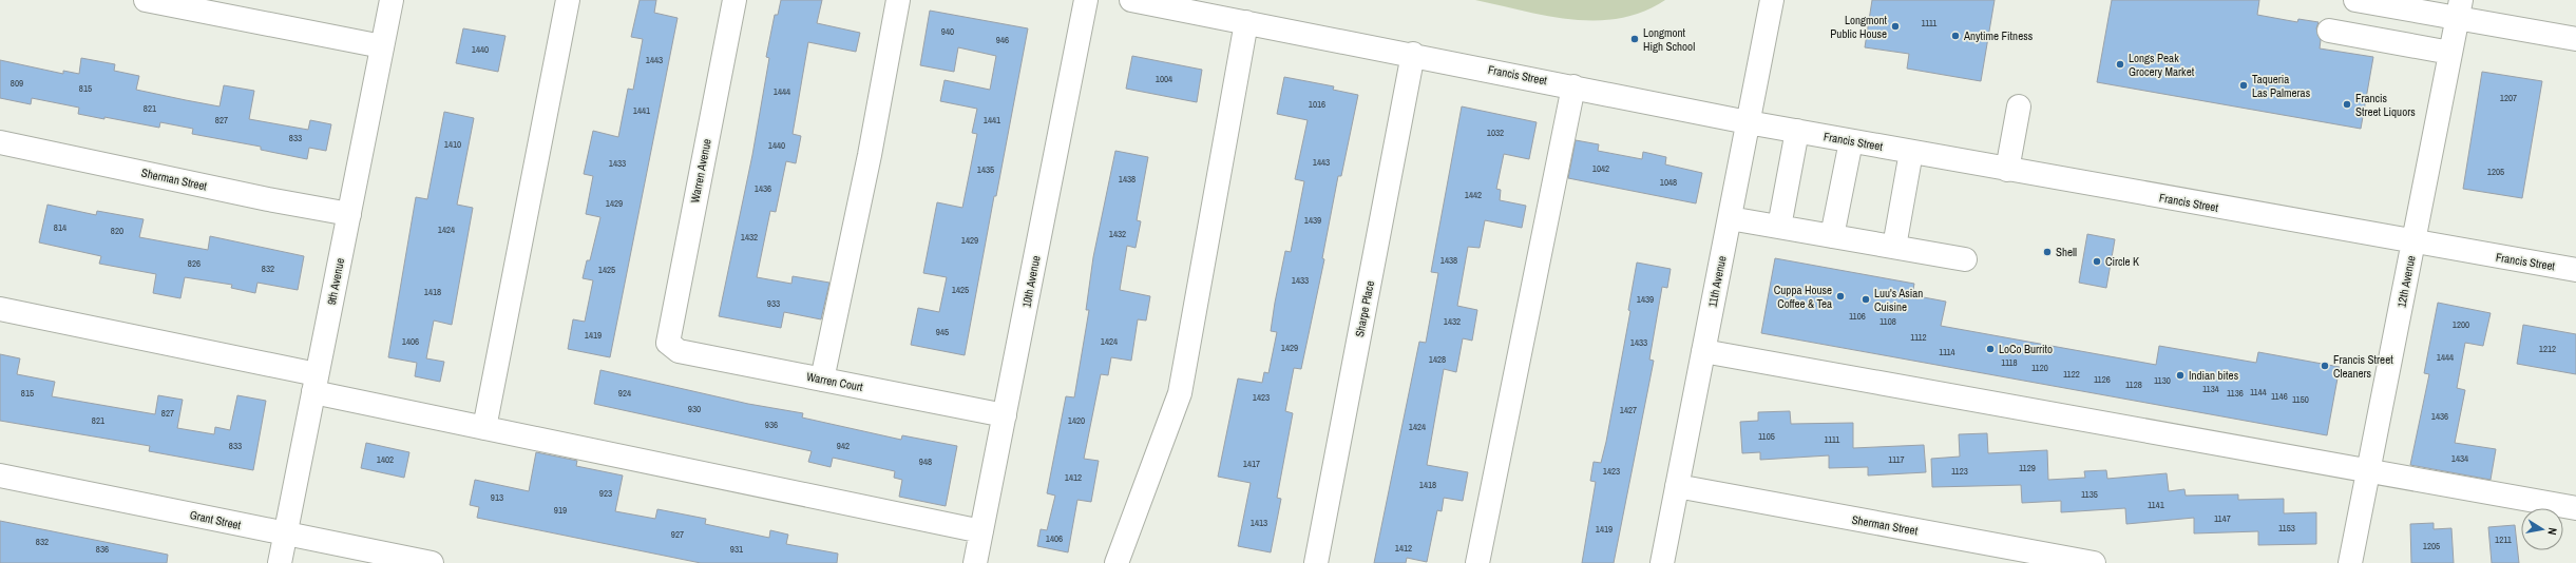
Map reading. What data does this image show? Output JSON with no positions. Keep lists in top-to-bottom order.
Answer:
{
  "streets": {
    "street": [
      "Francis Street",
      "Warren Avenue",
      "Sherman Street",
      "9th Avenue",
      "10th Avenue",
      "11th Avenue",
      "12th Avenue",
      "Sharpe Place",
      "Warren Court",
      "Grant Street"
    ]
  },
  "crossings": [
    ["Francis Street", "11th Avenue"],
    ["Francis Street", "12th Avenue"],
    ["Francis Street", "Sharpe Place"],
    ["Warren Avenue", "Warren Court"],
    ["Sherman Street", "9th Avenue"],
    ["Sherman Street", "11th Avenue"],
    ["9th Avenue", "Grant Street"],
    ["10th Avenue", "Warren Court"]
  ],
  "places": [
    "Longmont Public House",
    "Anytime Fitness",
    "Longmont High School",
    "Longs Peak Grocery Market",
    "Taqueria Las Palmeras",
    "Francis Street Liquors",
    "Shell",
    "Circle K",
    "Cuppa House Coffee & Tea",
    "Luu's Asian Cuisine",
    "LoCo Burrito",
    "Francis Street Cleaners",
    "Indian bites"
  ],
  "house_numbers": [
    "1111",
    "940",
    "946",
    "1440",
    "1443",
    "1004",
    "809",
    "815",
    "1444",
    "1207",
    "1016",
    "821",
    "1441",
    "827",
    "1441",
    "1032",
    "833",
    "1410",
    "1440",
    "1443",
    "1433",
    "1042",
    "1435",
    "1205",
    "1438",
    "1048",
    "1436",
    "1442",
    "1429",
    "1439",
    "814",
    "1424",
    "820",
    "1432",
    "1432",
    "1429",
    "1438",
    "826",
    "832",
    "1425",
    "1433",
    "1425",
    "1418",
    "1439",
    "933",
    "1106",
    "1432",
    "1108",
    "1200",
    "945",
    "1419",
    "1112",
    "1406",
    "1424",
    "1433",
    "1429",
    "1212",
    "1114",
    "1444",
    "1428",
    "1118",
    "1120",
    "1122",
    "1126",
    "1130",
    "1128",
    "1134",
    "1144",
    "815",
    "924",
    "1136",
    "1146",
    "1423",
    "1150",
    "930",
    "1427",
    "827",
    "1436",
    "821",
    "1420",
    "936",
    "1424",
    "1105",
    "1111",
    "833",
    "942",
    "1434",
    "1402",
    "1117",
    "948",
    "1417",
    "1129",
    "1423",
    "1123",
    "1412",
    "1418",
    "923",
    "1135",
    "913",
    "1141",
    "919",
    "1147",
    "1413",
    "1153",
    "1419",
    "927",
    "1406",
    "1211",
    "832",
    "1205",
    "1412",
    "836",
    "931"
  ],
  "north": "right"
}
